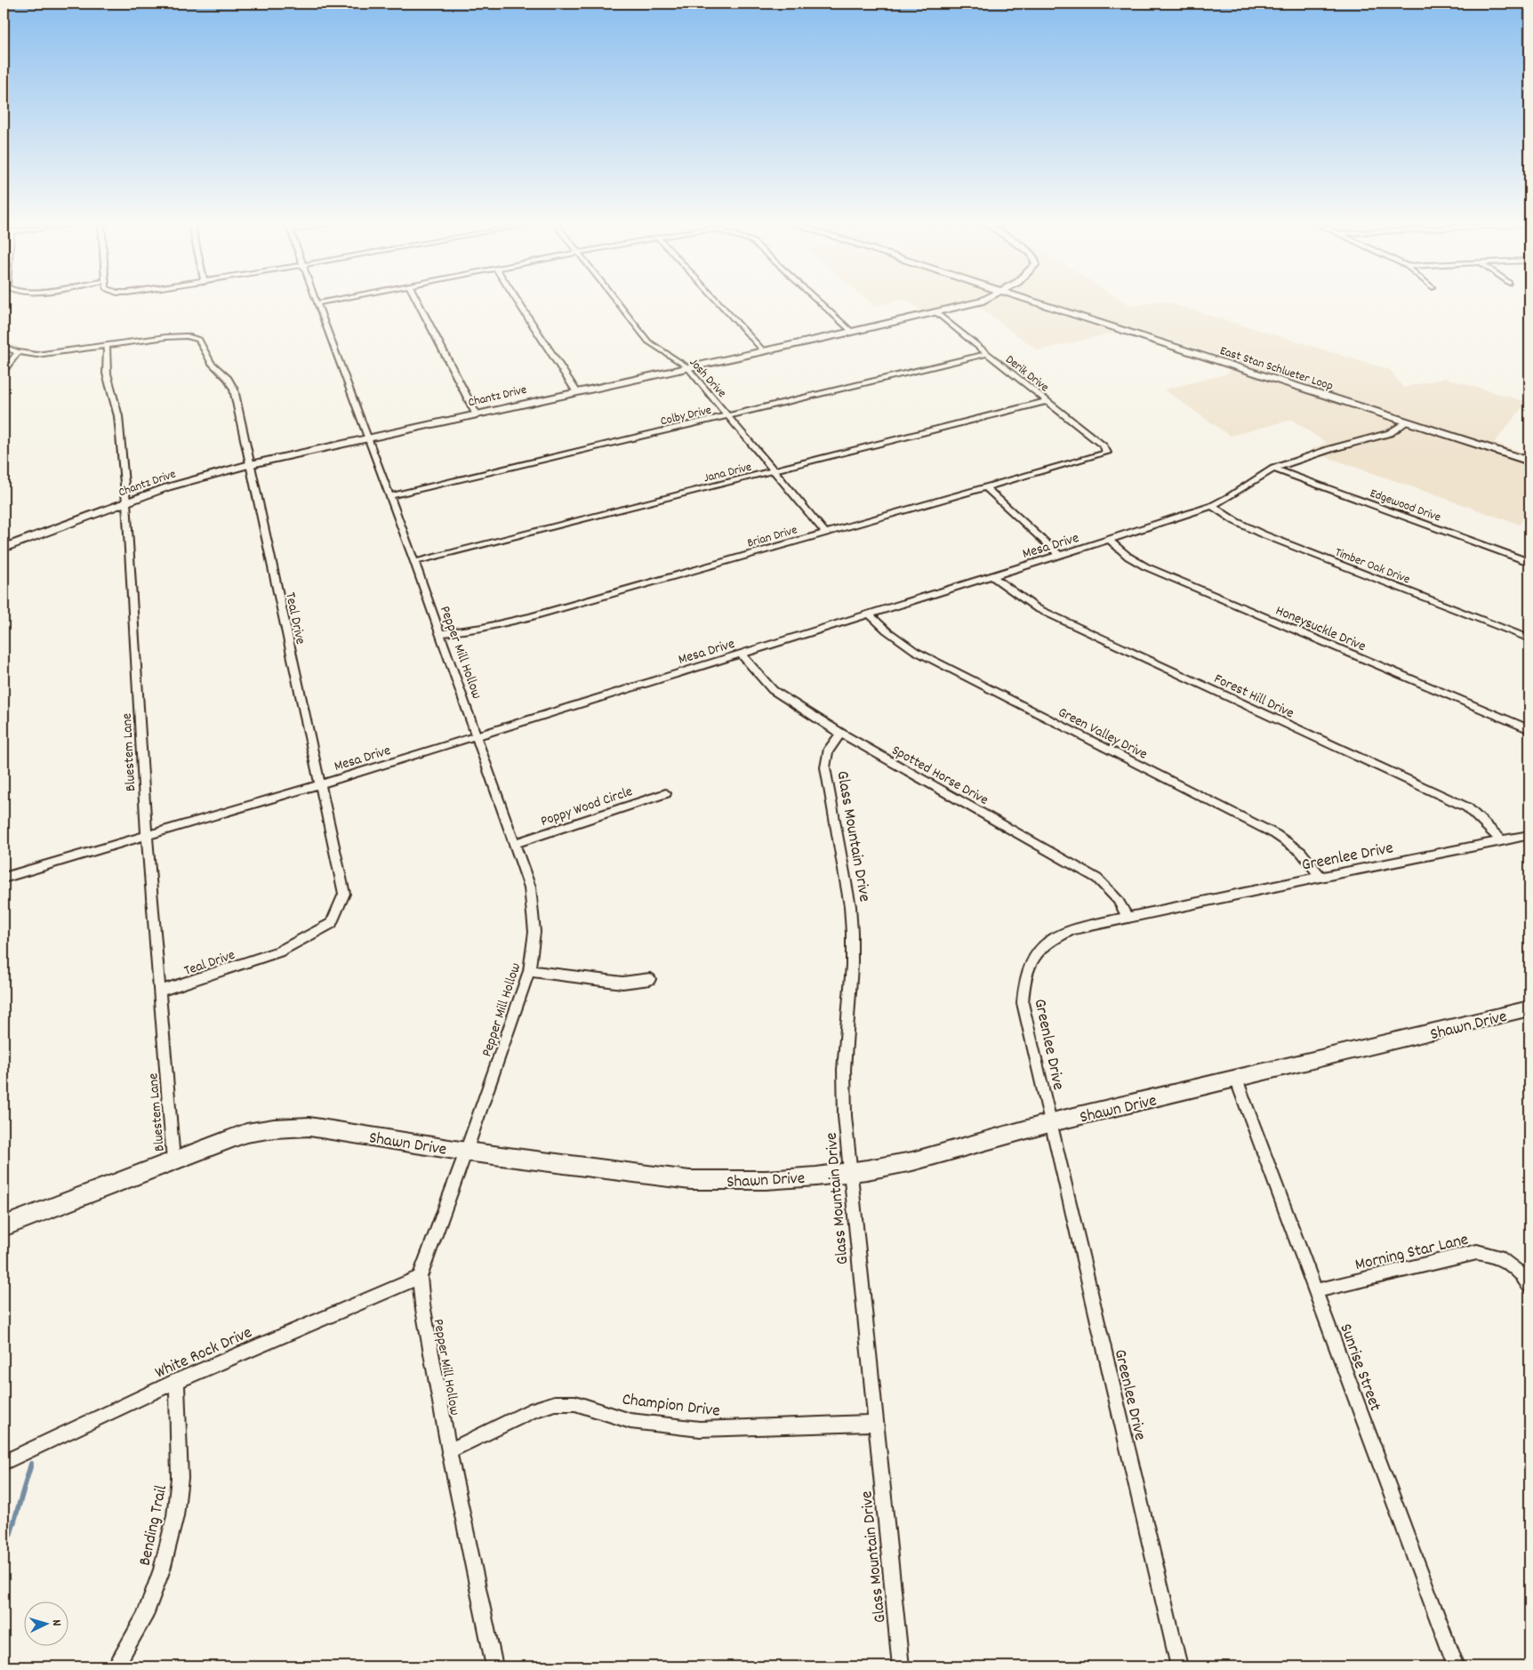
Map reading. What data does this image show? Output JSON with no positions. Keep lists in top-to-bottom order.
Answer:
{
  "streets": {
    "street": [
      "East Stan Schlueter Loop",
      "Derik Drive",
      "Josh Drive",
      "Chantz Drive",
      "Colby Drive",
      "Jana Drive",
      "Edgewood Drive",
      "Brian Drive",
      "Mesa Drive",
      "Timber Oak Drive",
      "Teal Drive",
      "Honeysuckle Drive",
      "Pepper Mill Hollow",
      "Forest Hill Drive",
      "Green Valley Drive",
      "Bluestem Lane",
      "Spotted Horse Drive",
      "Poppy Wood Circle",
      "Glass Mountain Drive",
      "Greenlee Drive",
      "Shawn Drive",
      "Morning Star Lane",
      "White Rock Drive",
      "Sunrise Street",
      "Champion Drive",
      "Bending Trail"
    ]
  },
  "crossings": [
    ["East Stan Schlueter Loop", "Mesa Drive"],
    ["Derik Drive", "Chantz Drive"],
    ["Derik Drive", "Colby Drive"],
    ["Derik Drive", "Jana Drive"],
    ["Derik Drive", "Brian Drive"],
    ["Josh Drive", "Chantz Drive"],
    ["Josh Drive", "Colby Drive"],
    ["Josh Drive", "Jana Drive"],
    ["Josh Drive", "Brian Drive"],
    ["Chantz Drive", "Teal Drive"],
    ["Chantz Drive", "Pepper Mill Hollow"],
    ["Chantz Drive", "Bluestem Lane"],
    ["Colby Drive", "Pepper Mill Hollow"],
    ["Jana Drive", "Pepper Mill Hollow"],
    ["Edgewood Drive", "Mesa Drive"],
    ["Brian Drive", "Pepper Mill Hollow"],
    ["Mesa Drive", "Timber Oak Drive"],
    ["Mesa Drive", "Teal Drive"],
    ["Mesa Drive", "Honeysuckle Drive"],
    ["Mesa Drive", "Pepper Mill Hollow"],
    ["Mesa Drive", "Forest Hill Drive"],
    ["Mesa Drive", "Green Valley Drive"],
    ["Mesa Drive", "Bluestem Lane"],
    ["Mesa Drive", "Spotted Horse Drive"],
    ["Teal Drive", "Bluestem Lane"],
    ["Pepper Mill Hollow", "Poppy Wood Circle"],
    ["Pepper Mill Hollow", "Shawn Drive"],
    ["Pepper Mill Hollow", "White Rock Drive"],
    ["Pepper Mill Hollow", "Champion Drive"],
    ["Forest Hill Drive", "Greenlee Drive"],
    ["Green Valley Drive", "Greenlee Drive"],
    ["Bluestem Lane", "Shawn Drive"],
    ["Spotted Horse Drive", "Glass Mountain Drive"],
    ["Spotted Horse Drive", "Greenlee Drive"],
    ["Glass Mountain Drive", "Shawn Drive"],
    ["Glass Mountain Drive", "Champion Drive"],
    ["Greenlee Drive", "Shawn Drive"],
    ["Shawn Drive", "Sunrise Street"],
    ["Morning Star Lane", "Sunrise Street"],
    ["White Rock Drive", "Bending Trail"]
  ],
  "north": "right"
}
